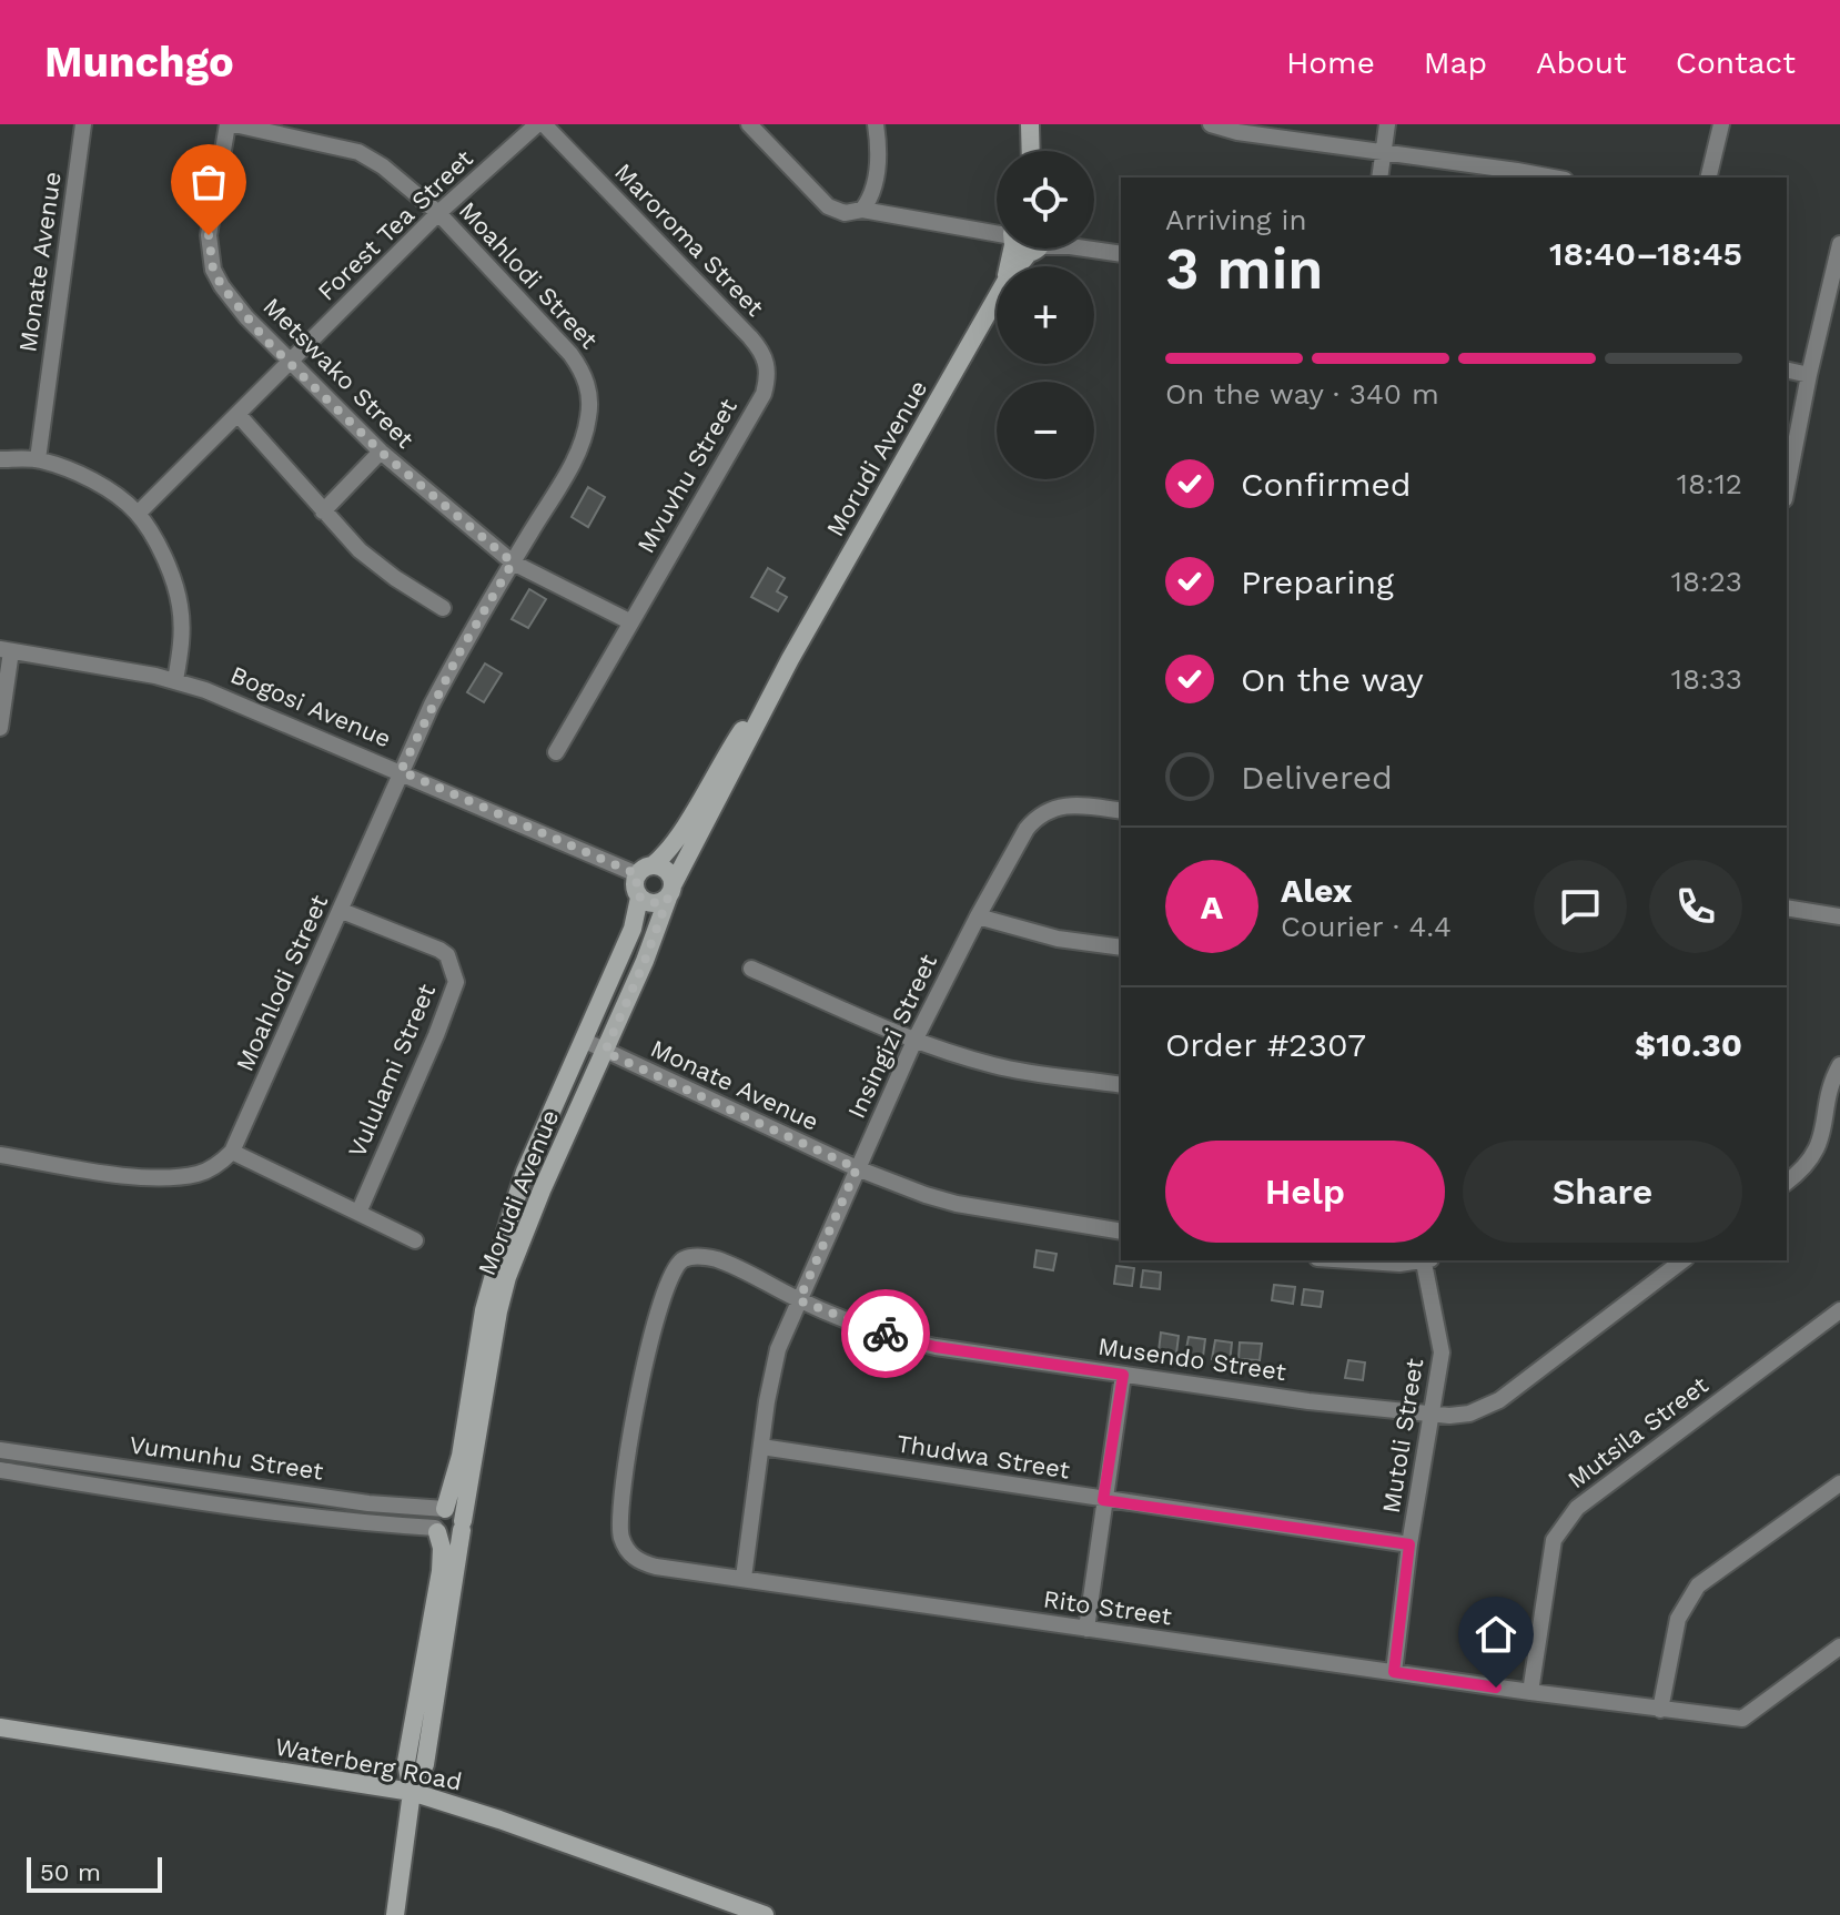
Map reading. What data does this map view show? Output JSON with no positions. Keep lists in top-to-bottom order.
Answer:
{
  "streets": {
    "street": [
      "Forest Tea Street",
      "Maroroma Street",
      "Monate Avenue",
      "Moahlodi Street",
      "Metswako Street",
      "Morudi Avenue",
      "Mvuvhu Street",
      "Bogosi Avenue",
      "Insingizi Street",
      "Vululami Street",
      "Musendo Street",
      "Mutsila Street",
      "Mutoli Street",
      "Thudwa Street",
      "Vumunhu Street",
      "Rito Street",
      "Waterberg Road"
    ]
  },
  "crossings": [
    ["Forest Tea Street", "Moahlodi Street"],
    ["Forest Tea Street", "Metswako Street"],
    ["Maroroma Street", "Mvuvhu Street"],
    ["Monate Avenue", "Morudi Avenue"],
    ["Monate Avenue", "Insingizi Street"],
    ["Moahlodi Street", "Metswako Street"],
    ["Moahlodi Street", "Bogosi Avenue"],
    ["Moahlodi Street", "Vululami Street"],
    ["Morudi Avenue", "Bogosi Avenue"],
    ["Morudi Avenue", "Vumunhu Street"],
    ["Insingizi Street", "Musendo Street"],
    ["Insingizi Street", "Thudwa Street"],
    ["Insingizi Street", "Rito Street"],
    ["Musendo Street", "Mutoli Street"],
    ["Musendo Street", "Rito Street"],
    ["Mutsila Street", "Rito Street"],
    ["Mutoli Street", "Thudwa Street"],
    ["Mutoli Street", "Rito Street"]
  ],
  "scale_bar": "50 m",
  "page": {
    "header": "Munchgo",
    "nav": [
      "Home",
      "Map",
      "About",
      "Contact"
    ],
    "map_buttons": ["+", "−"],
    "heading": ["3 min", "Arriving in", "18:40–18:45"],
    "panel": [
      "Alex",
      "Courier · 4.4",
      "Order #2307",
      "$10.30"
    ],
    "bar": "On the way · 340 m",
    "list": [
      ["Confirmed", "18:12"],
      ["Preparing", "18:23"],
      ["On the way", "18:33"],
      "Delivered"
    ],
    "round": "A",
    "buttons": ["Help", "Share"],
    "scale": "50 m"
  }
}
